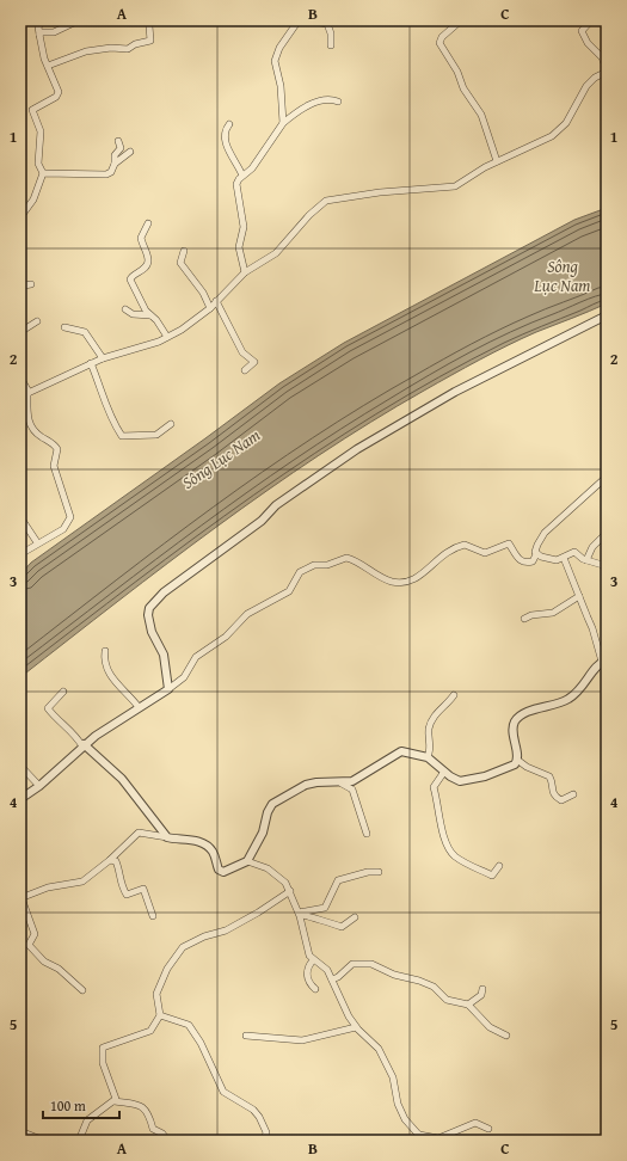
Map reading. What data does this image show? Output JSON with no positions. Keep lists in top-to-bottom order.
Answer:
{
  "water": ["Sông Lục Nam"],
  "scale_bar": "100 m",
  "grid": {
    "columns": ["A", "B", "C"],
    "rows": [
      "1",
      "2",
      "3",
      "4",
      "5"
    ]
  }
}
